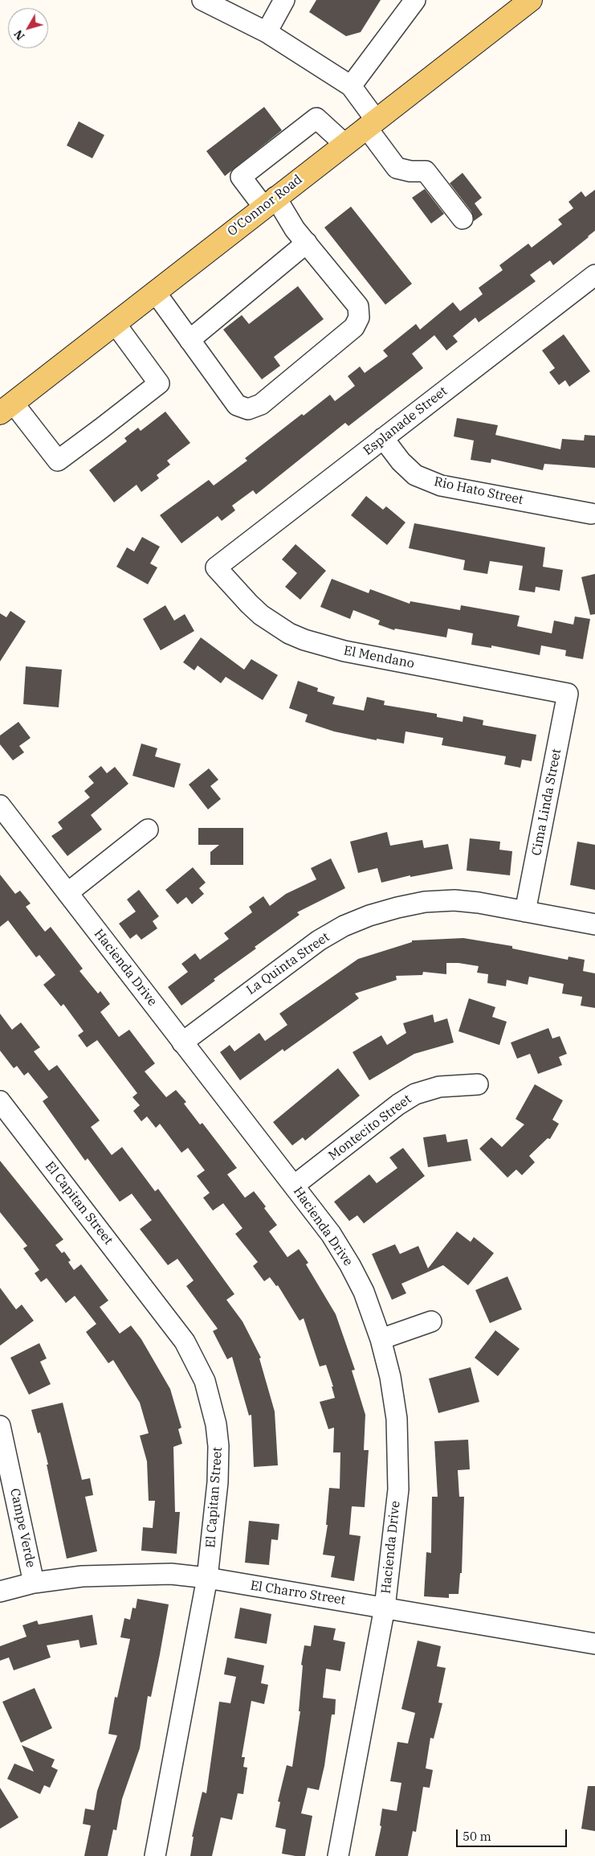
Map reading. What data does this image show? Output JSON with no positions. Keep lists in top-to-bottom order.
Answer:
{
  "streets": {
    "main road": ["O'Connor Road"],
    "street": [
      "Esplanade Street",
      "Rio Hato Street",
      "El Mendano",
      "Cima Linda Street",
      "La Quinta Street",
      "Hacienda Drive",
      "Montecito Street",
      "El Capitan Street",
      "Campe Verde",
      "El Charro Street"
    ]
  },
  "crossings": [
    ["Esplanade Street", "Rio Hato Street"],
    ["Esplanade Street", "El Mendano"],
    ["El Mendano", "Cima Linda Street"],
    ["Cima Linda Street", "La Quinta Street"],
    ["La Quinta Street", "Hacienda Drive"],
    ["Hacienda Drive", "Montecito Street"],
    ["Hacienda Drive", "El Charro Street"],
    ["El Capitan Street", "El Charro Street"],
    ["Campe Verde", "El Charro Street"]
  ],
  "scale_bar": "50 m",
  "north": "bottom left"
}
